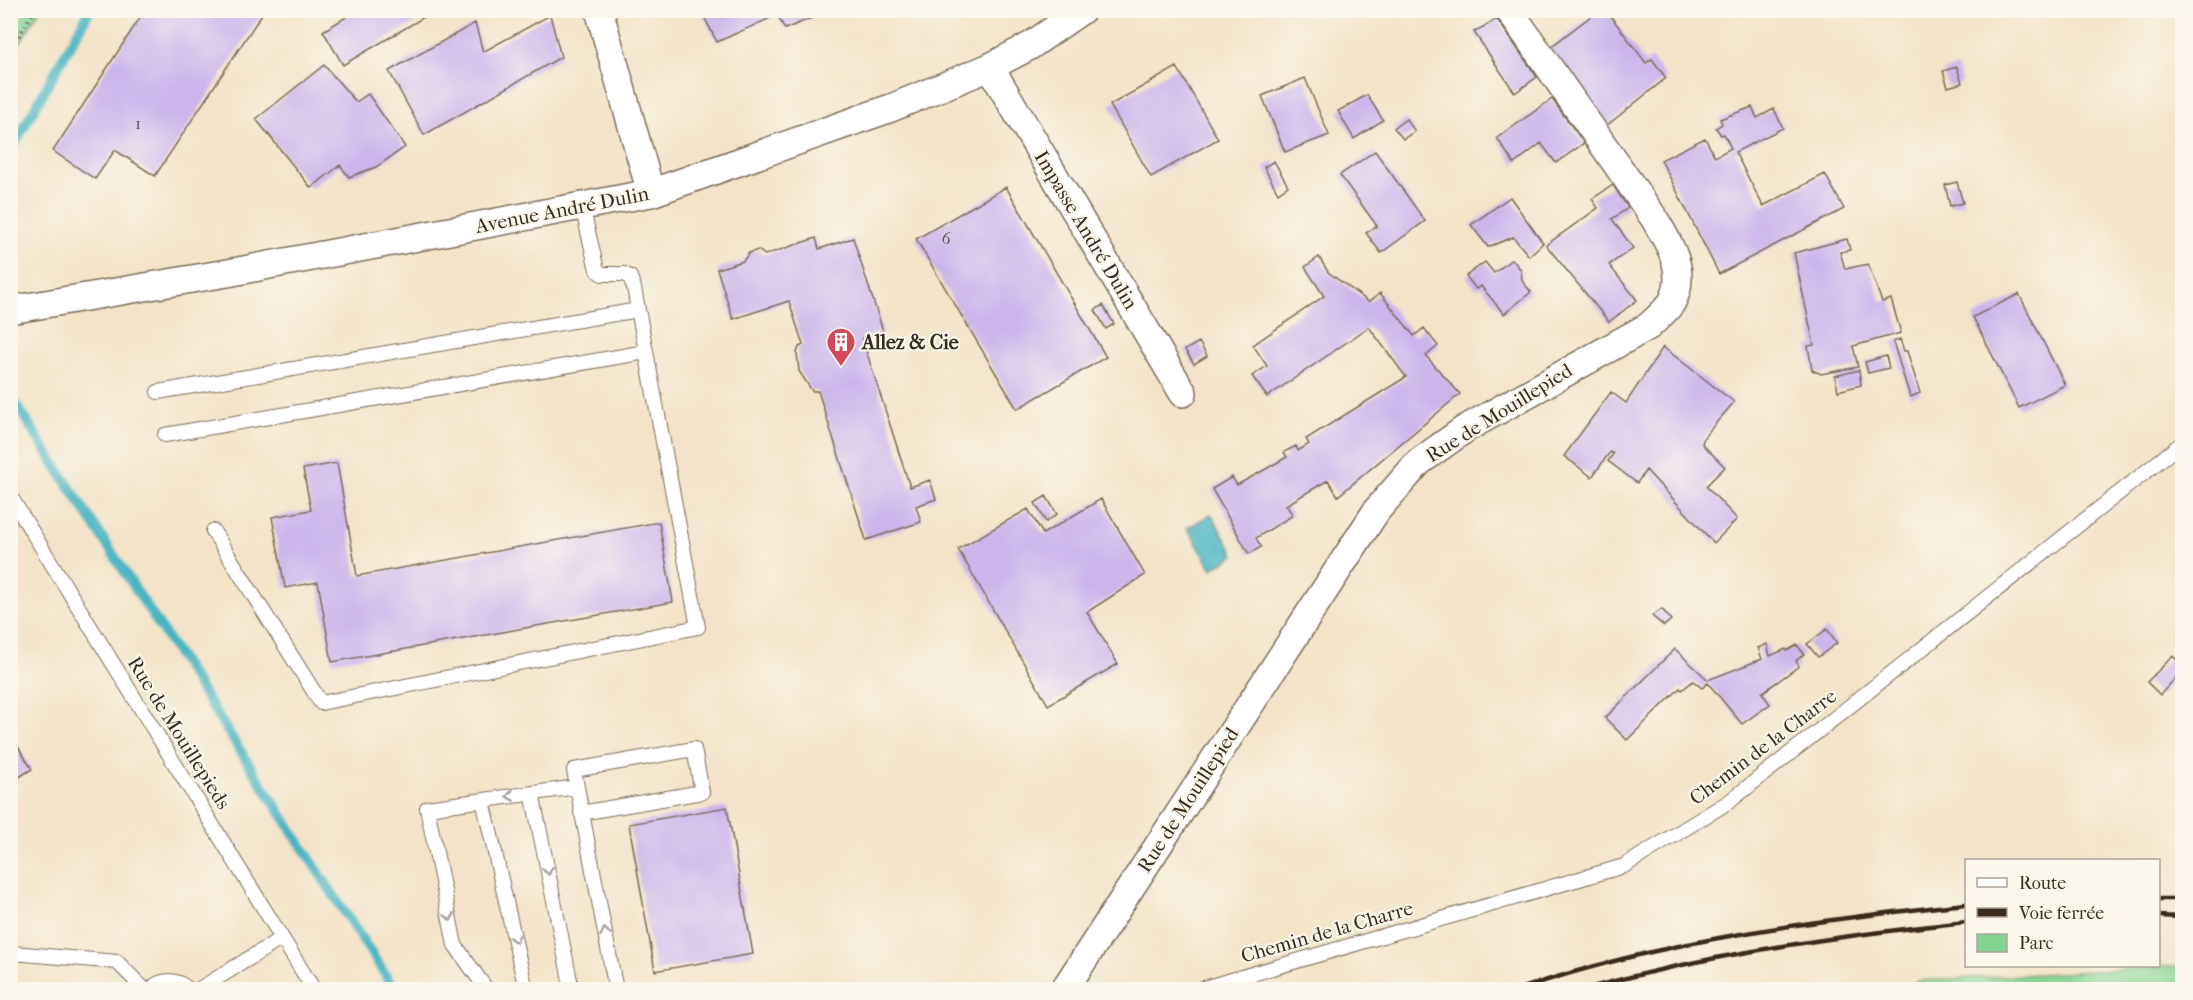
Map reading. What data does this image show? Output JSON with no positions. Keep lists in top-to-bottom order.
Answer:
{
  "streets": {
    "street": ["Avenue André Dulin", "Impasse André Dulin", "Rue de Mouillepied"],
    "lane": ["Rue de Mouillepieds", "Chemin de la Charre"]
  },
  "crossings": [
    ["Avenue André Dulin", "Impasse André Dulin"]
  ],
  "places": {
    "building": ["Allez & Cie"]
  },
  "house_numbers": ["1", "6"],
  "legend": ["Route", "Voie ferrée", "Parc"]
}
